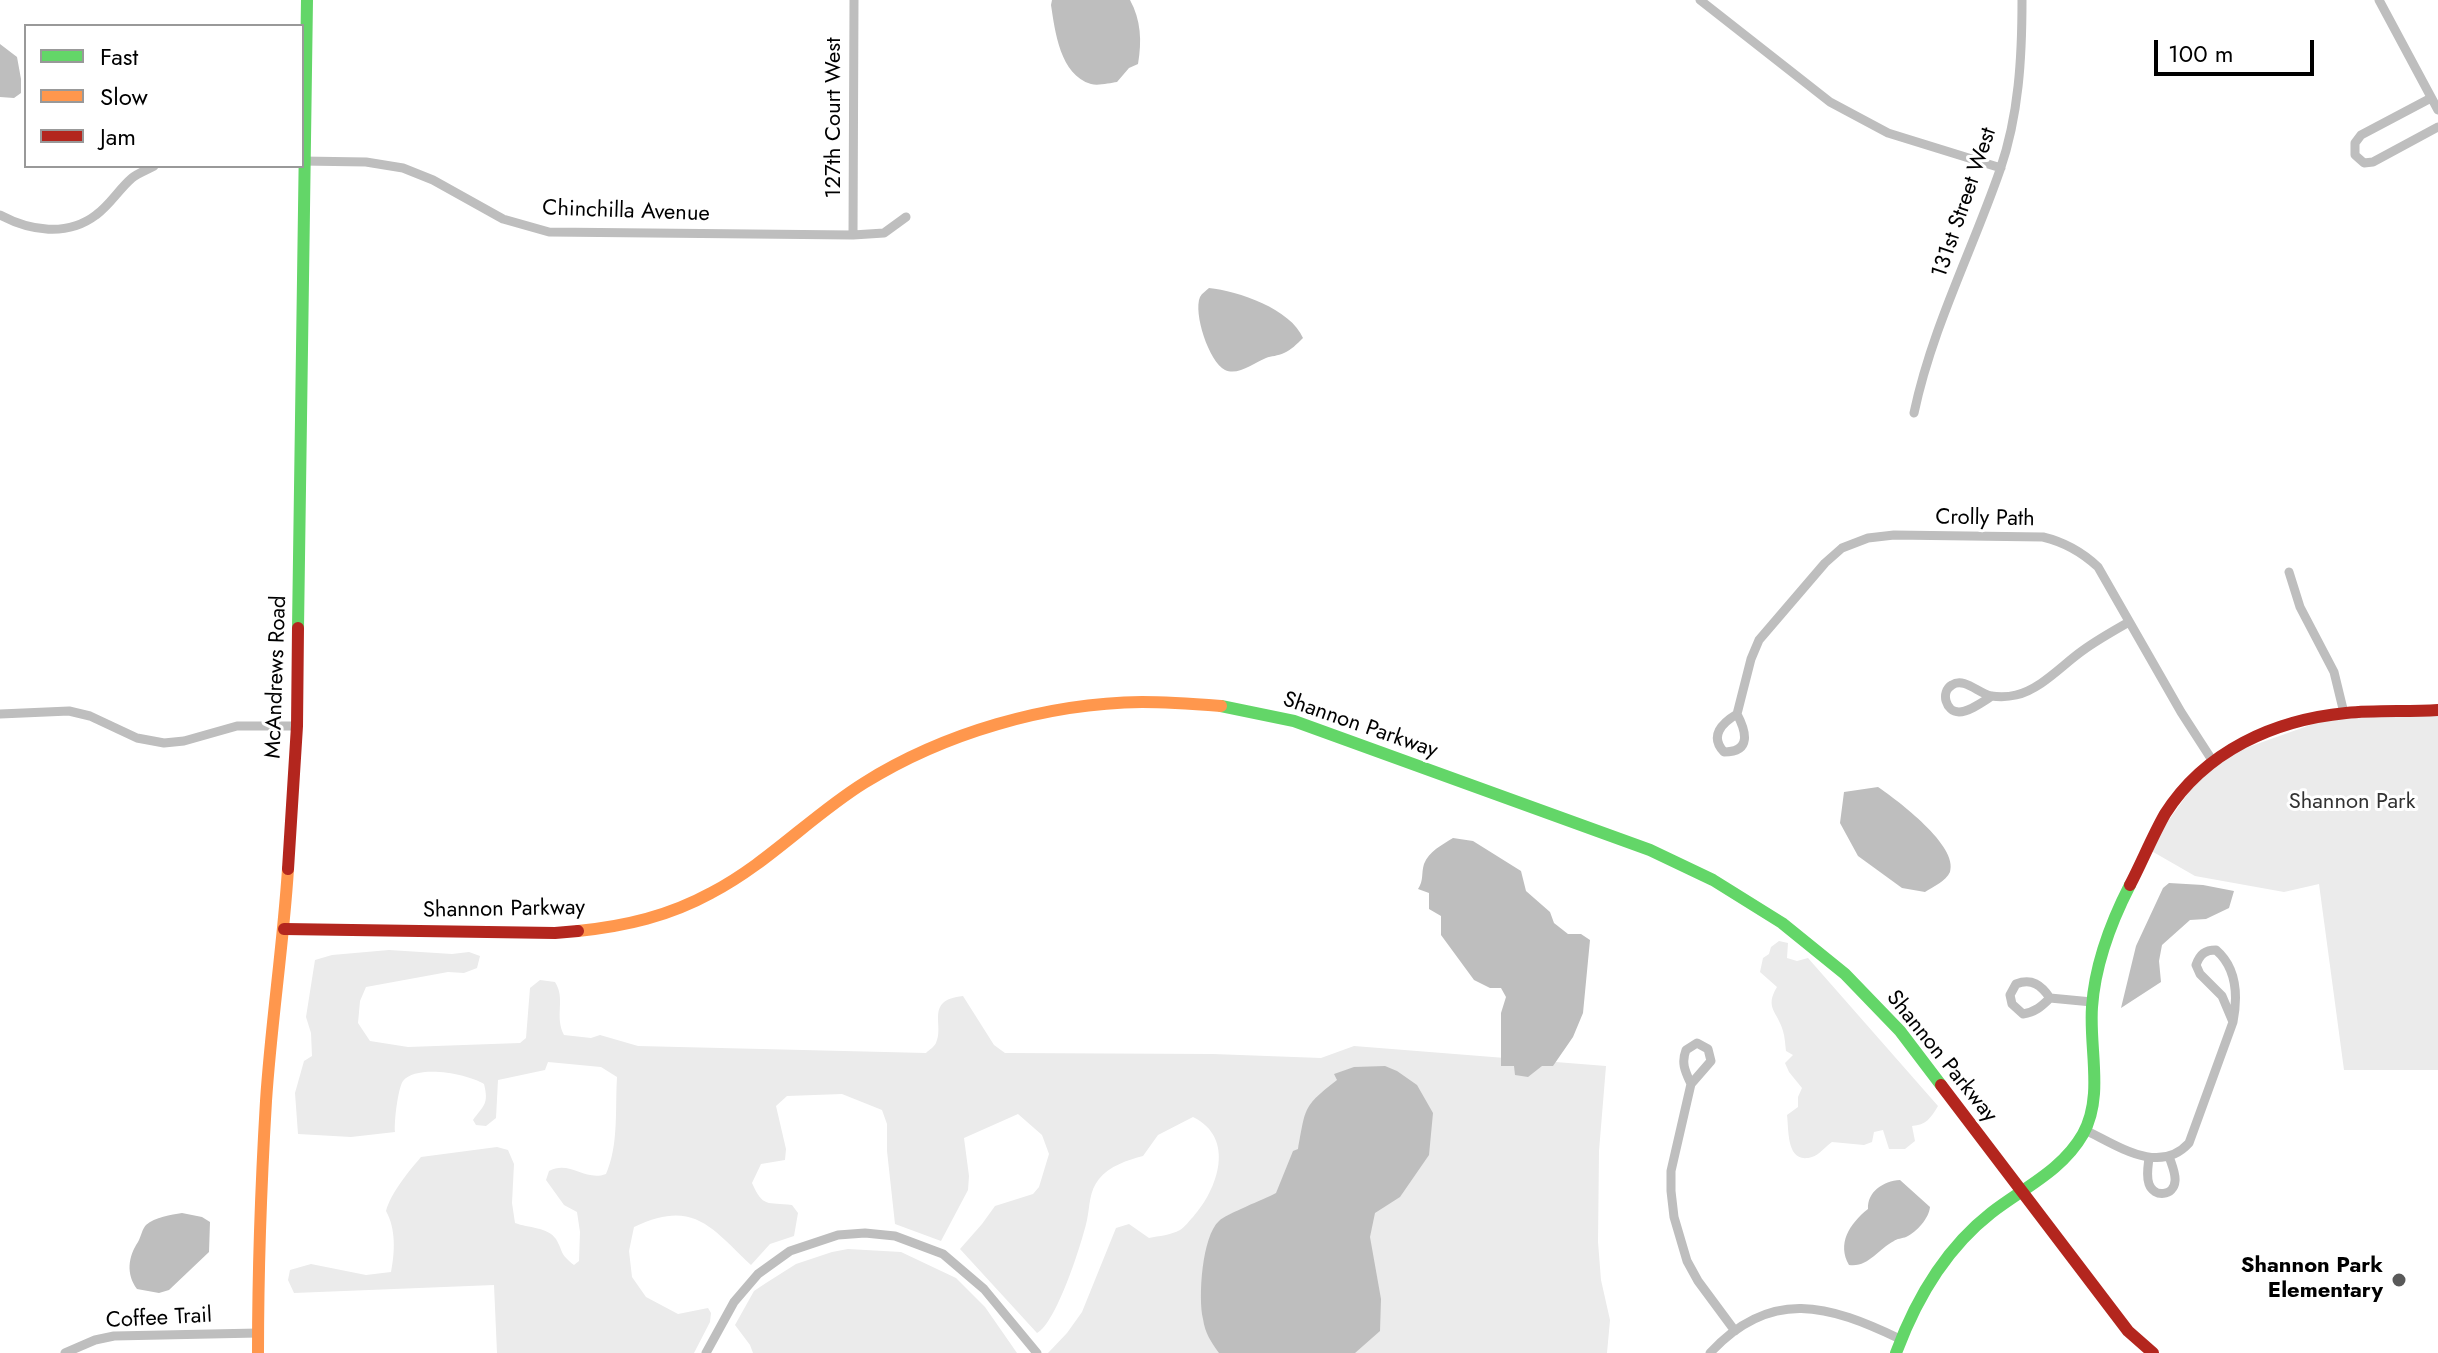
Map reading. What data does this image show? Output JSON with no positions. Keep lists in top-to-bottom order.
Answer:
{
  "streets": {
    "street": [
      "127th Court West",
      "131st Street West",
      "Chinchilla Avenue",
      "Crolly Path",
      "McAndrews Road",
      "Shannon Parkway",
      "Coffee Trail"
    ]
  },
  "crossings": [
    ["127th Court West", "Chinchilla Avenue"],
    ["Chinchilla Avenue", "McAndrews Road"],
    ["McAndrews Road", "Shannon Parkway"],
    ["McAndrews Road", "Coffee Trail"]
  ],
  "parks": ["Shannon Park"],
  "places": ["Shannon Park Elementary"],
  "legend": ["Fast", "Slow", "Jam"],
  "scale_bar": "100 m"
}
